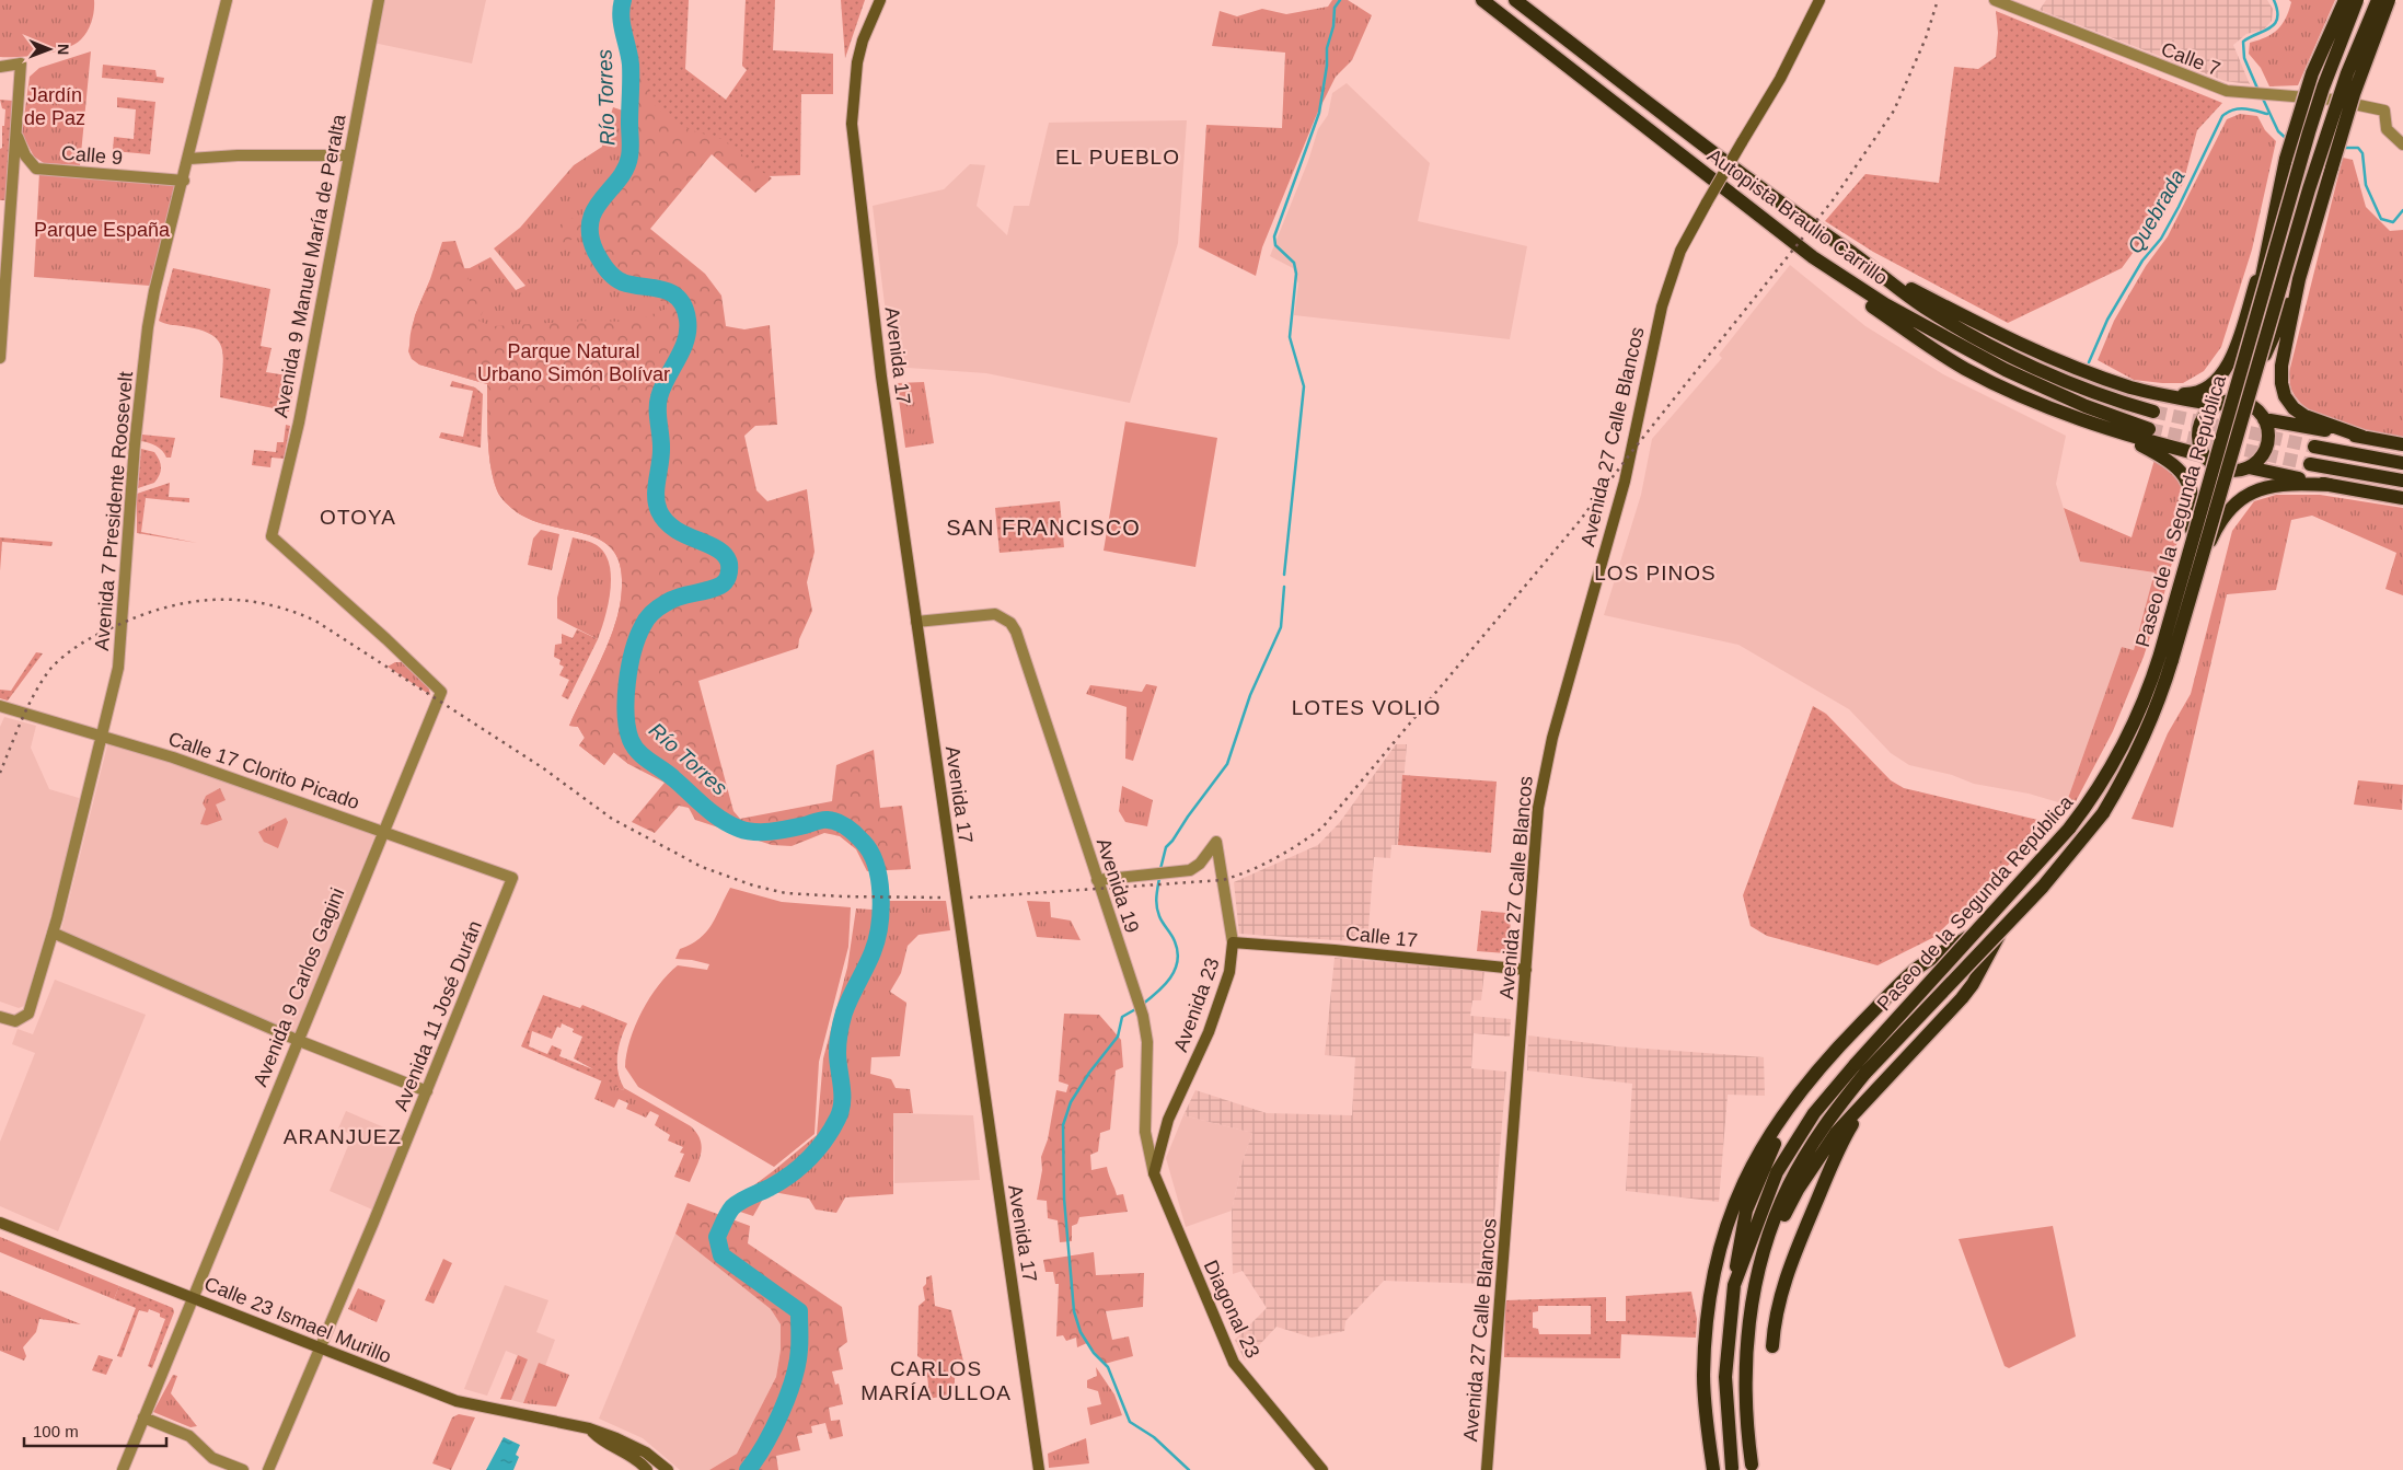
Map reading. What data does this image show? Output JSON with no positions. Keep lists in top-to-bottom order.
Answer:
{
  "streets": {
    "highway": ["Autopista Braulio Carrillo", "Paseo de la Segunda República"],
    "main road": [
      "Avenida 17",
      "Avenida 27 Calle Blancos",
      "Calle 17",
      "Avenida 23",
      "Diagonal 23",
      "Calle 23 Ismael Murillo"
    ],
    "street": [
      "Calle 7",
      "Calle 9",
      "Avenida 9 Manuel María de Peralta",
      "Avenida 7 Presidente Roosevelt",
      "Calle 17 Clorito Picado",
      "Avenida 19",
      "Avenida 9 Carlos Gagini",
      "Avenida 11 José Durán"
    ]
  },
  "crossings": [
    ["Calle 9", "Avenida 7 Presidente Roosevelt"],
    ["Avenida 9 Manuel María de Peralta", "Avenida 9 Carlos Gagini"],
    ["Avenida 17", "Avenida 19"],
    ["Avenida 27 Calle Blancos", "Calle 17"],
    ["Avenida 7 Presidente Roosevelt", "Calle 17 Clorito Picado"],
    ["Calle 17 Clorito Picado", "Avenida 9 Carlos Gagini"],
    ["Calle 17 Clorito Picado", "Avenida 11 José Durán"],
    ["Avenida 19", "Avenida 23"],
    ["Avenida 19", "Diagonal 23"],
    ["Calle 17", "Avenida 23"],
    ["Avenida 9 Carlos Gagini", "Calle 23 Ismael Murillo"],
    ["Avenida 23", "Diagonal 23"],
    ["Avenida 11 José Durán", "Calle 23 Ismael Murillo"]
  ],
  "districts": [
    "EL PUEBLO",
    "OTOYA",
    "SAN FRANCISCO",
    "LOS PINOS",
    "LOTES VOLIO",
    "ARANJUEZ",
    "CARLOS MARÍA ULLOA"
  ],
  "water": ["Río Torres", "Quebrada"],
  "parks": ["Jardín de Paz", "Parque España", "Parque Natural Urbano Simón Bolívar"],
  "scale_bar": "100 m",
  "north": "right"
}
